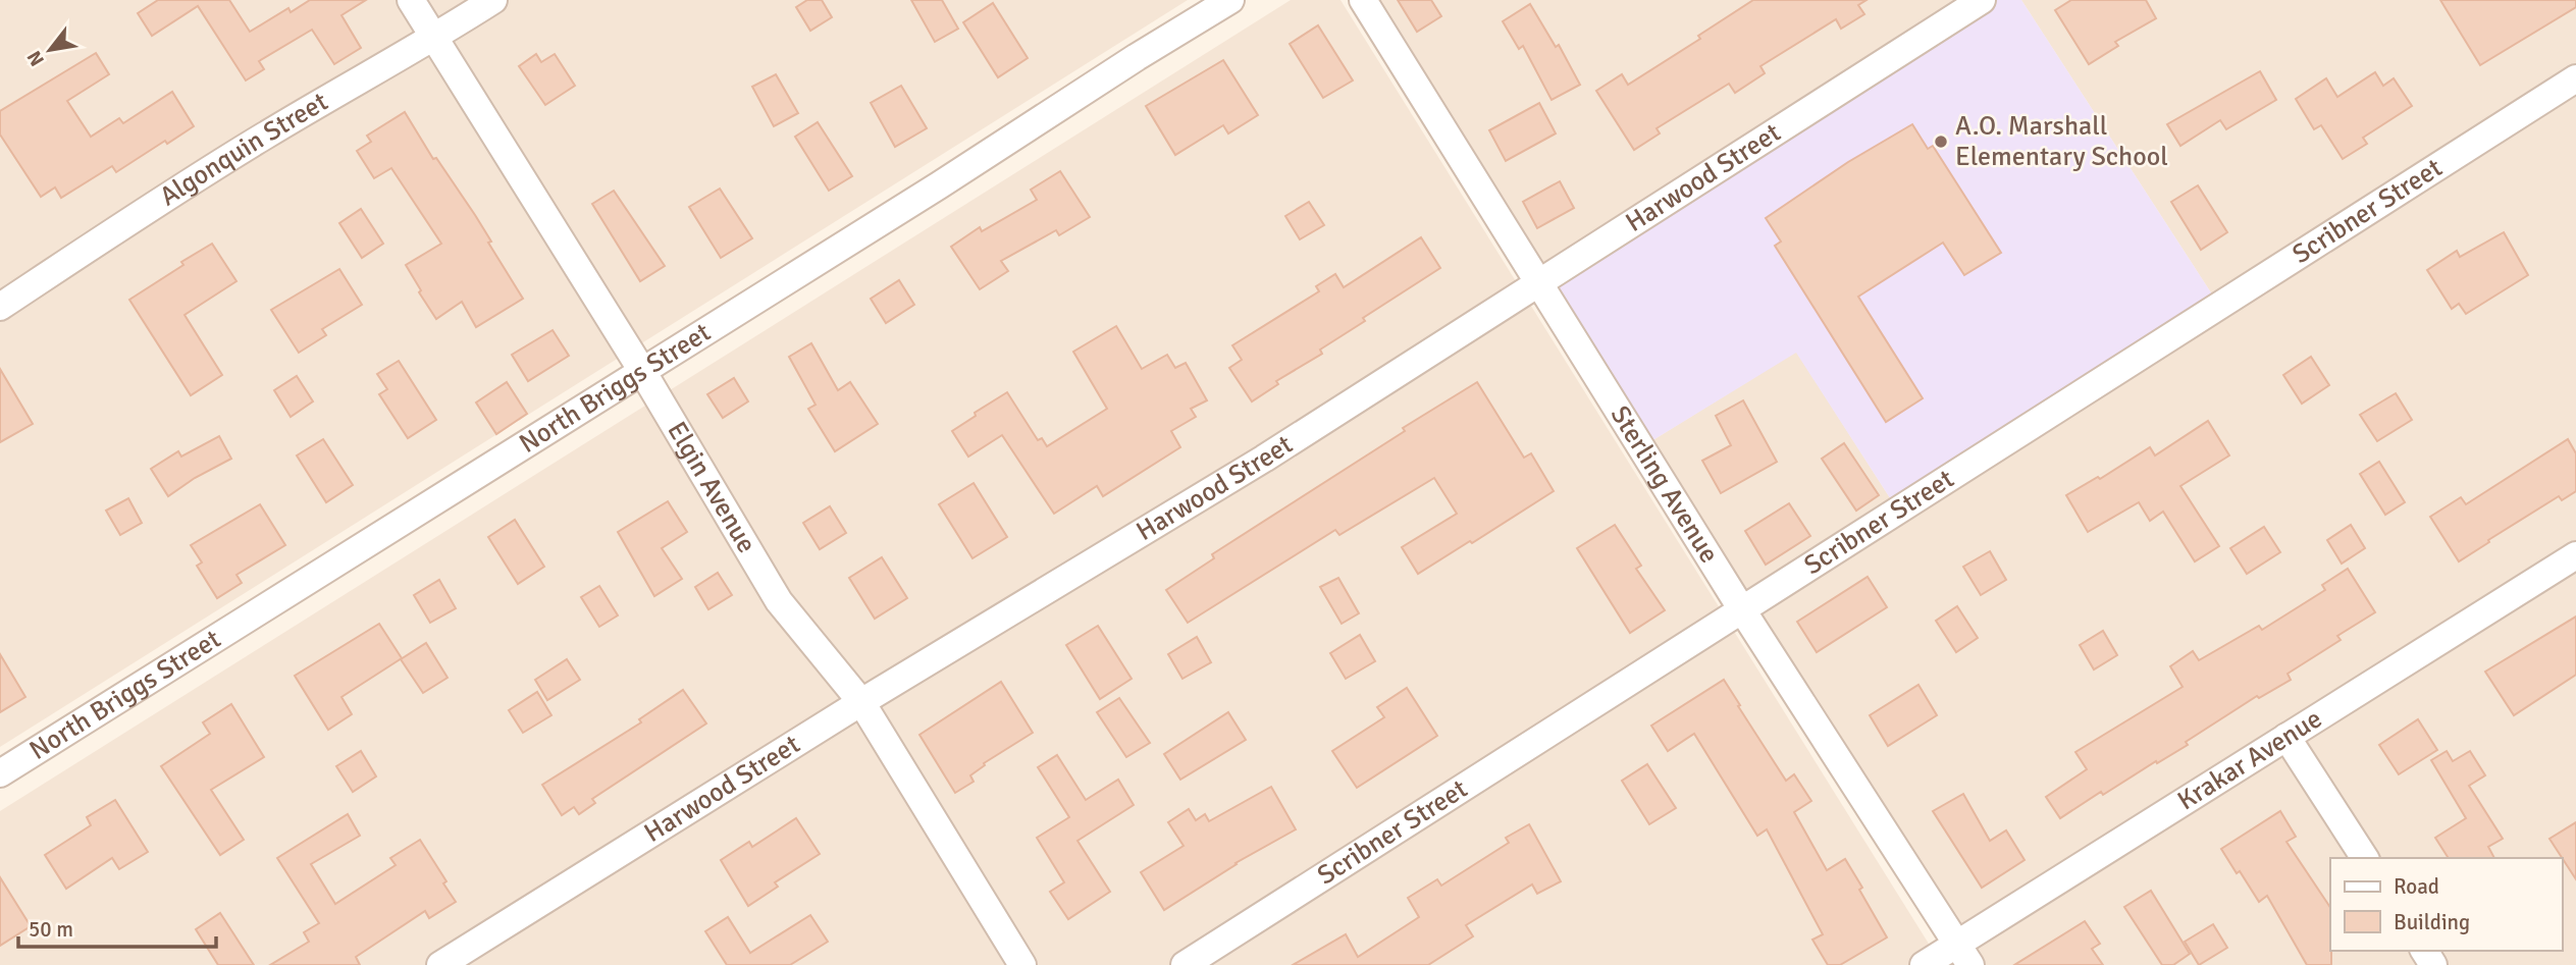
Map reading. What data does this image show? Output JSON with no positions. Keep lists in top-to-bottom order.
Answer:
{
  "streets": {
    "street": [
      "Algonquin Street",
      "Harwood Street",
      "Scribner Street",
      "North Briggs Street",
      "Sterling Avenue",
      "Elgin Avenue",
      "Krakar Avenue"
    ]
  },
  "crossings": [
    ["Algonquin Street", "Elgin Avenue"],
    ["Harwood Street", "Sterling Avenue"],
    ["Harwood Street", "Elgin Avenue"],
    ["Scribner Street", "Sterling Avenue"],
    ["North Briggs Street", "Elgin Avenue"],
    ["Sterling Avenue", "Krakar Avenue"]
  ],
  "places": ["A.O. Marshall Elementary School"],
  "legend": ["Road", "Building"],
  "scale_bar": "50 m",
  "north": "bottom left"
}
